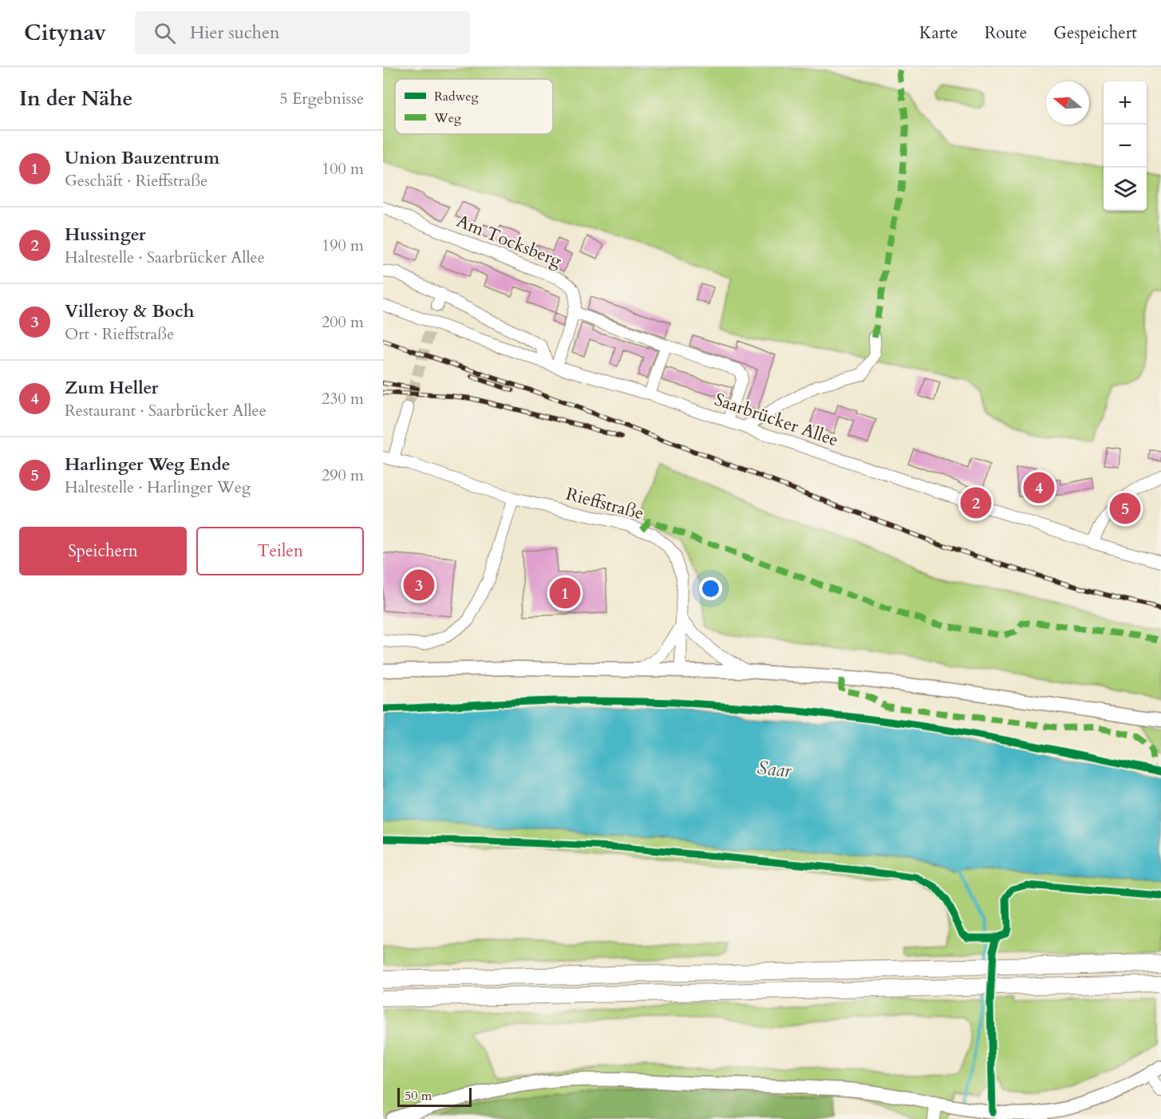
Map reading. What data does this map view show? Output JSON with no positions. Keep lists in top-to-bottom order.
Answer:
{
  "streets": {
    "street": ["Am Tocksberg", "Saarbrücker Allee", "Rieffstraße"]
  },
  "crossings": [
    ["Am Tocksberg", "Saarbrücker Allee"]
  ],
  "water": ["Saar"],
  "legend": ["Radweg", "Weg"],
  "scale_bar": "50 m",
  "north": "left",
  "page": {
    "header": "Citynav",
    "search": "Hier suchen",
    "nav": ["Karte", "Route", "Gespeichert"],
    "heading": ["In der Nähe", "5 Ergebnisse"],
    "map_buttons": ["+", "−"],
    "list": [
      {
        "mark": "1",
        "name": "Union Bauzentrum",
        "note": "Geschäft · Rieffstraße",
        "value": "100 m"
      },
      {
        "mark": "2",
        "name": "Hussinger",
        "note": "Haltestelle · Saarbrücker Allee",
        "value": "190 m"
      },
      {
        "mark": "3",
        "name": "Villeroy & Boch",
        "note": "Ort · Rieffstraße",
        "value": "200 m"
      },
      {
        "mark": "4",
        "name": "Zum Heller",
        "note": "Restaurant · Saarbrücker Allee",
        "value": "230 m"
      },
      {
        "mark": "5",
        "name": "Harlinger Weg Ende",
        "note": "Haltestelle · Harlinger Weg",
        "value": "290 m"
      }
    ],
    "pins": [
      "4",
      "2",
      "5",
      "3",
      "1"
    ],
    "buttons": ["Speichern", "Teilen"],
    "scale": "50 m"
  }
}
